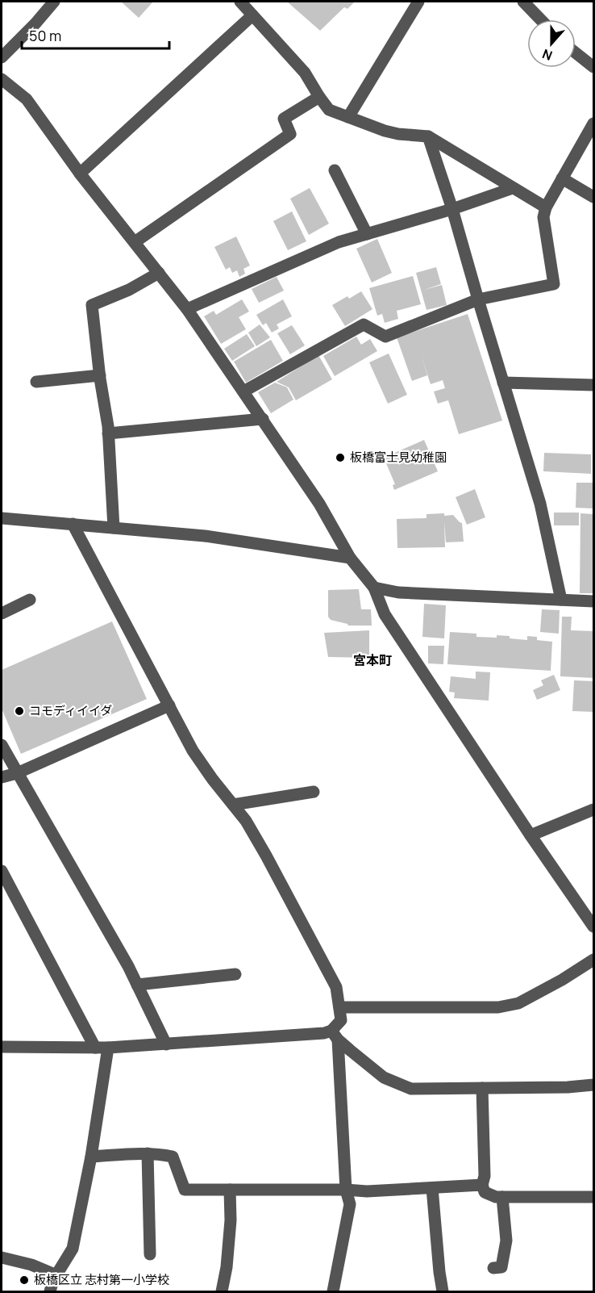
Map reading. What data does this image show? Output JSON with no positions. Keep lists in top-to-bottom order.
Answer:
{
  "districts": ["宮本町"],
  "places": ["板橋富士見幼稚園", "コモディイイダ", "板橋区立 志村第一小学校"],
  "scale_bar": "50 m",
  "north": "bottom"
}
